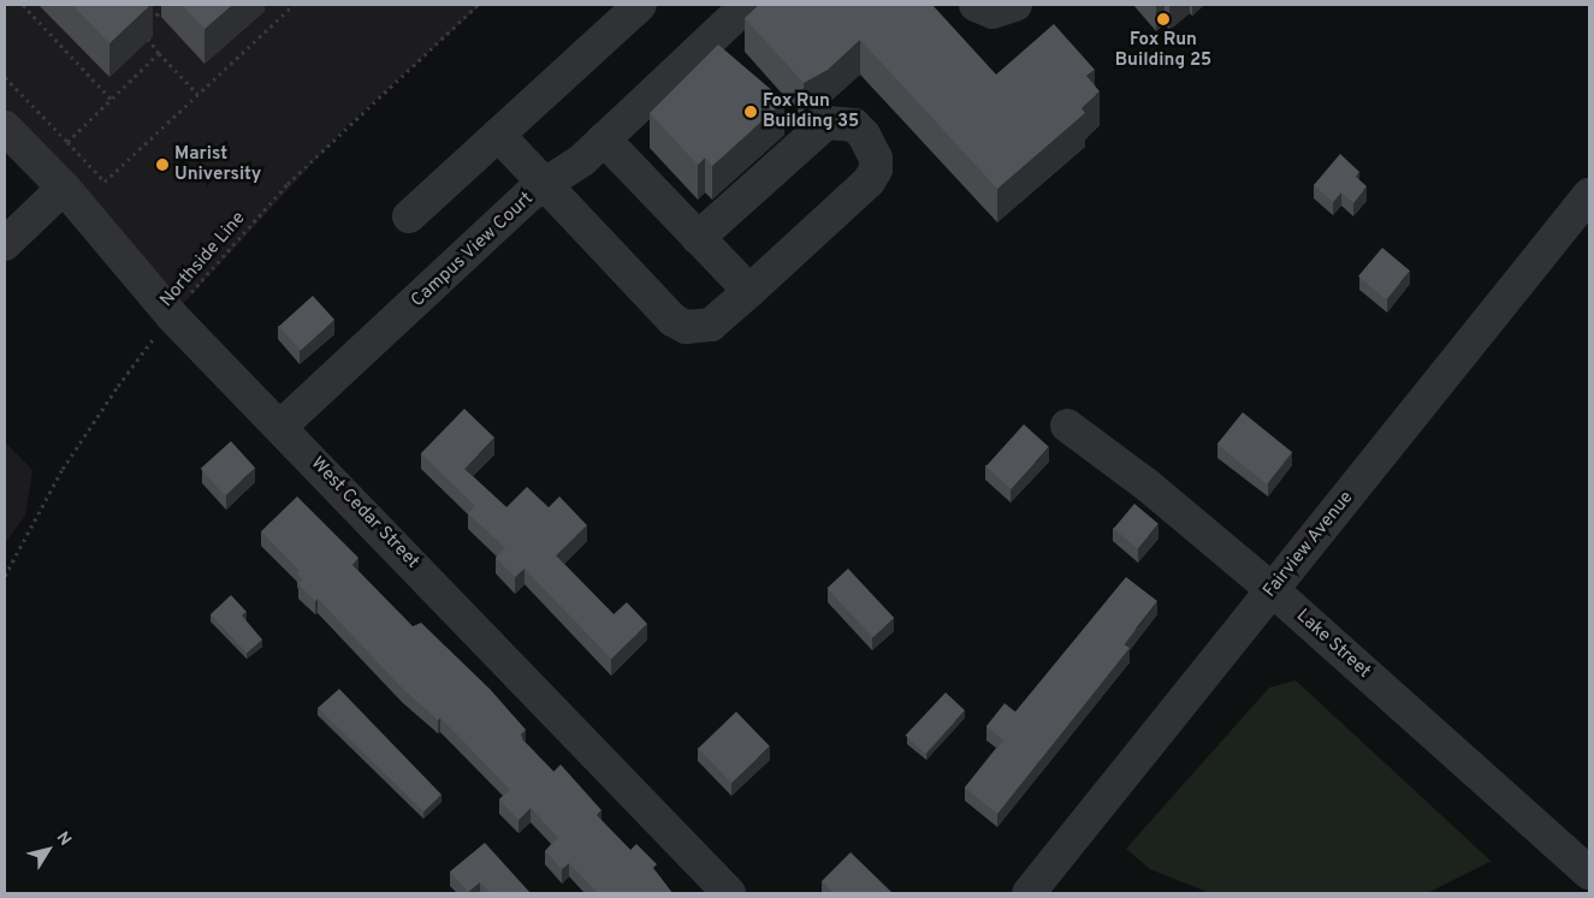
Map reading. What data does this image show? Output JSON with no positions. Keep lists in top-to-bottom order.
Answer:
{
  "streets": {
    "street": [
      "Campus View Court",
      "West Cedar Street",
      "Fairview Avenue",
      "Lake Street"
    ],
    "path": ["Northside Line"]
  },
  "crossings": [
    ["Campus View Court", "West Cedar Street"],
    ["Northside Line", "West Cedar Street"],
    ["Fairview Avenue", "Lake Street"]
  ],
  "places": ["Fox Run Building 25", "Fox Run Building 35", "Marist University"],
  "north": "top right"
}
